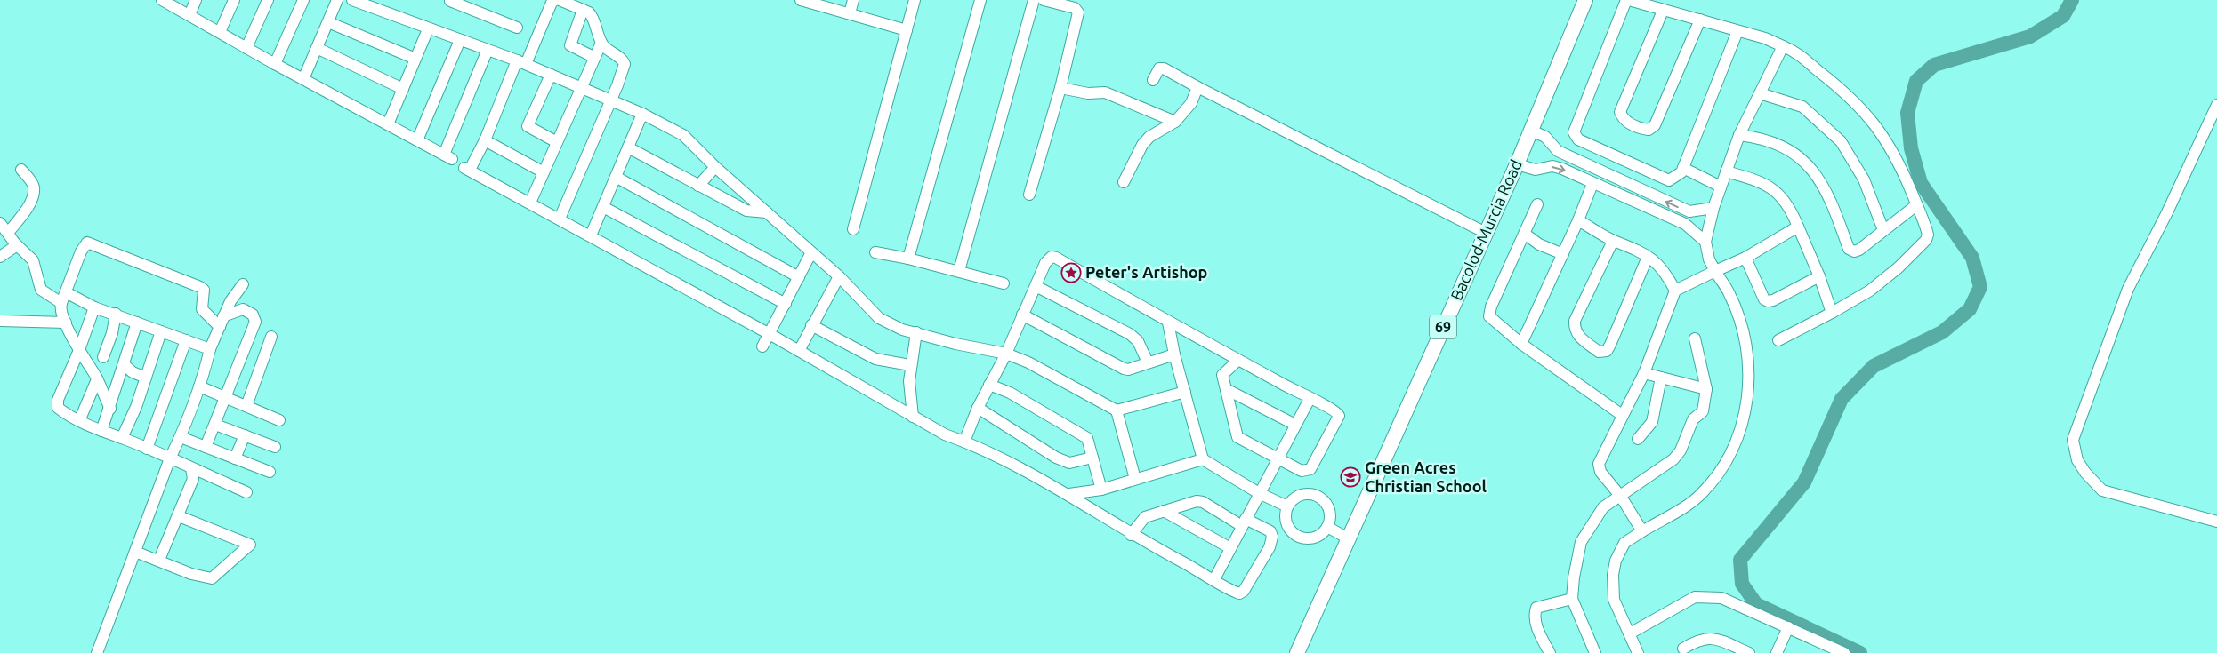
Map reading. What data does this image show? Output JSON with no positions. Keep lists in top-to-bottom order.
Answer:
{
  "streets": {
    "main road": ["Bacolod-Murcia Road", "69"]
  },
  "places": {
    "place": ["Peter's Artishop"],
    "school or university": ["Green Acres Christian School"]
  }
}
